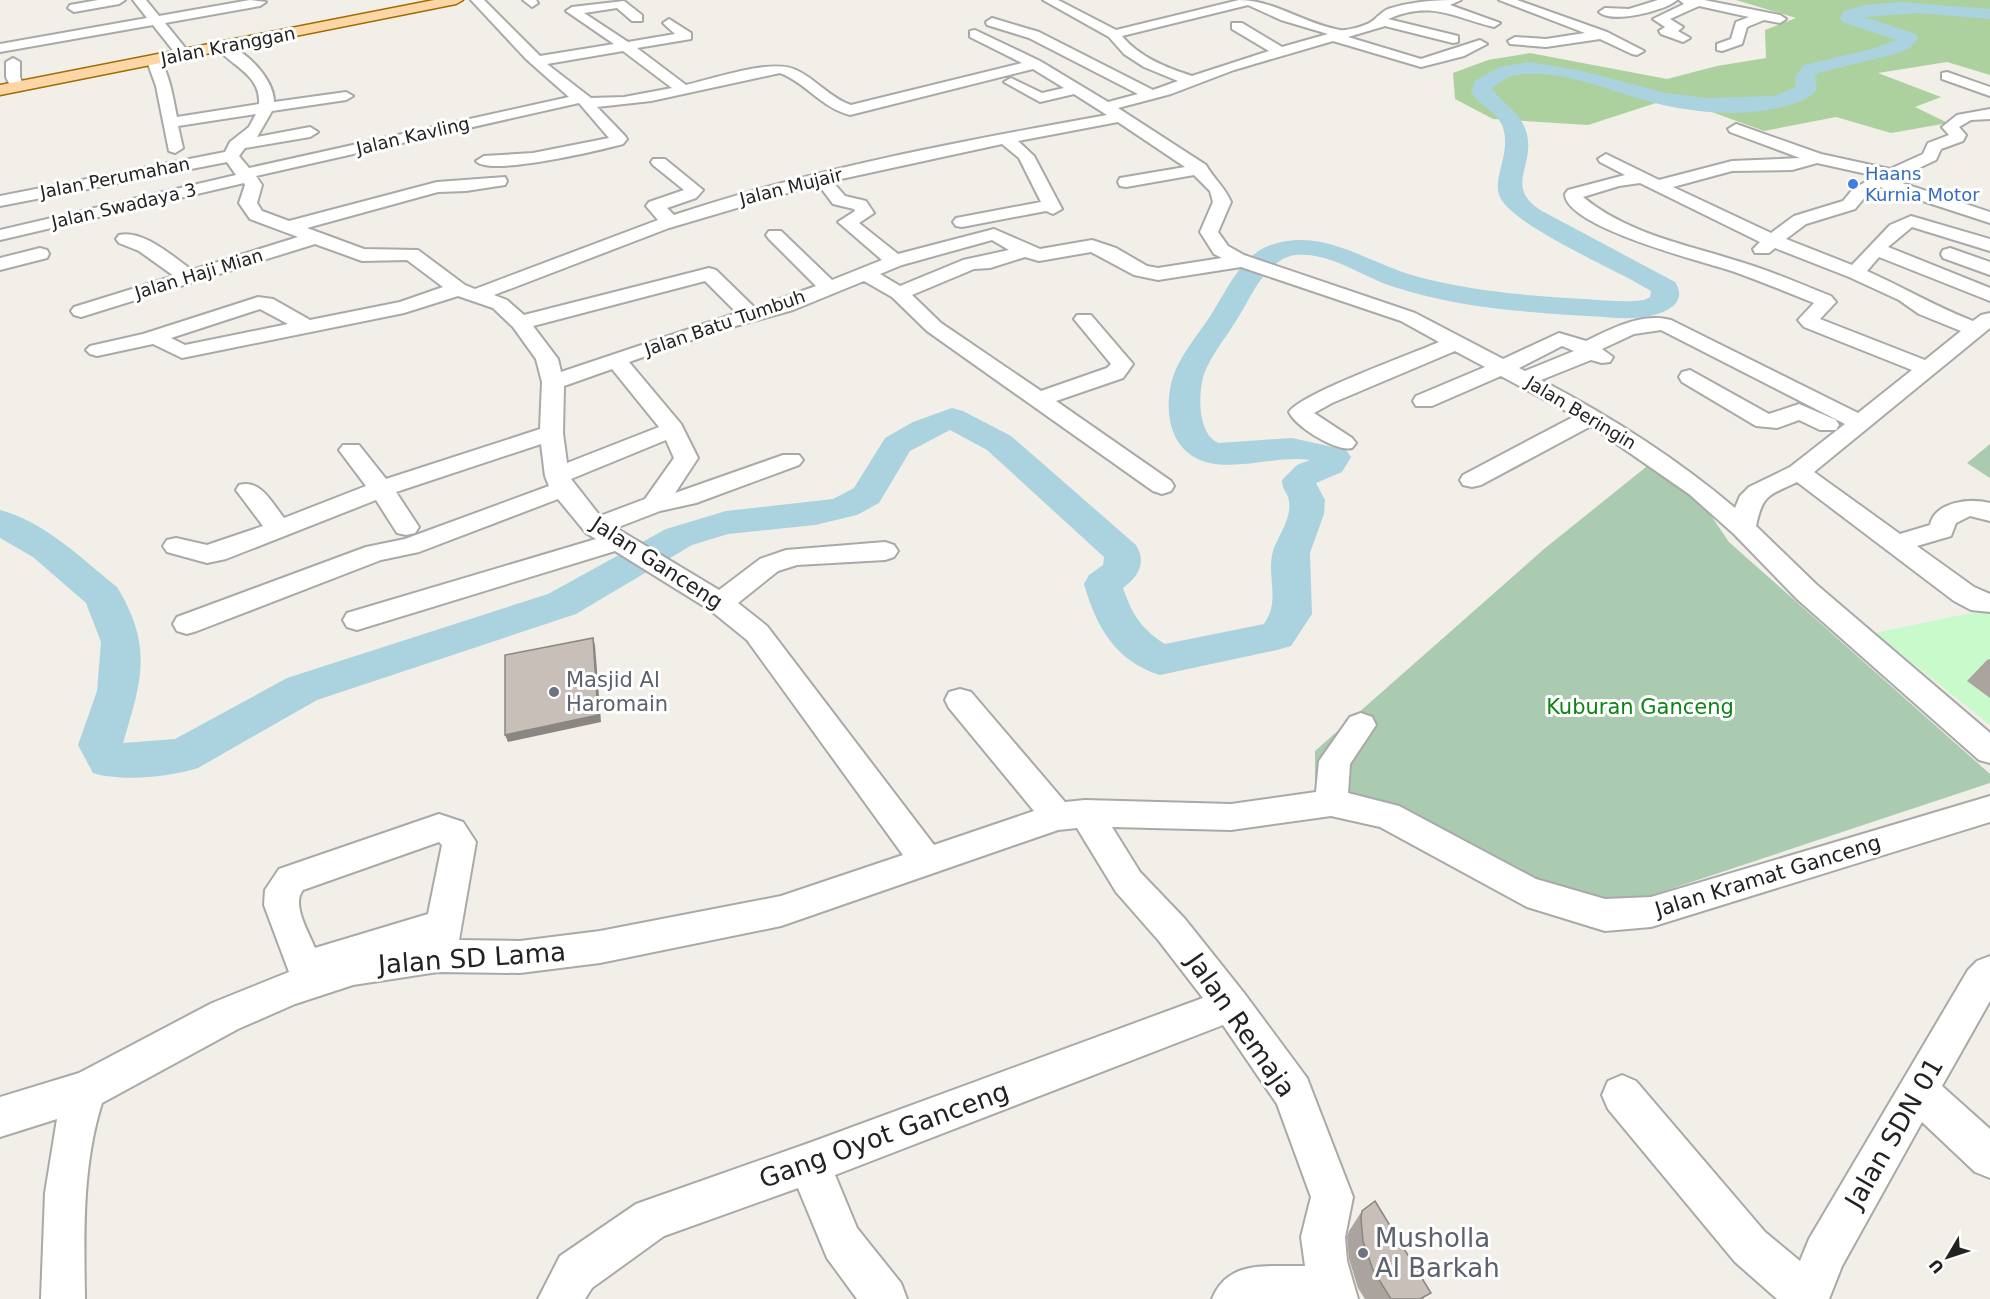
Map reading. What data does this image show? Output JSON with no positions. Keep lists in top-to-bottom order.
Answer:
{
  "streets": {
    "main road": ["Jalan Kranggan"],
    "street": [
      "Jalan Kavling",
      "Jalan Perumahan",
      "Jalan Mujair",
      "Jalan Swadaya 3",
      "Jalan Haji Mian",
      "Jalan Batu Tumbuh",
      "Jalan Beringin",
      "Jalan Ganceng",
      "Jalan Kramat Ganceng",
      "Jalan SD Lama",
      "Jalan Remaja",
      "Jalan SDN 01",
      "Gang Oyot Ganceng"
    ]
  },
  "crossings": [
    ["Jalan Kavling", "Jalan Swadaya 3"],
    ["Jalan Ganceng", "Jalan Kramat Ganceng"],
    ["Jalan Ganceng", "Jalan SD Lama"],
    ["Jalan Kramat Ganceng", "Jalan SD Lama"],
    ["Jalan Kramat Ganceng", "Jalan Remaja"],
    ["Jalan Remaja", "Gang Oyot Ganceng"]
  ],
  "parks": ["Kuburan Ganceng"],
  "places": ["Haans Kurnia Motor", "Masjid Al Haromain", "Musholla Al Barkah"],
  "north": "bottom left"
}
